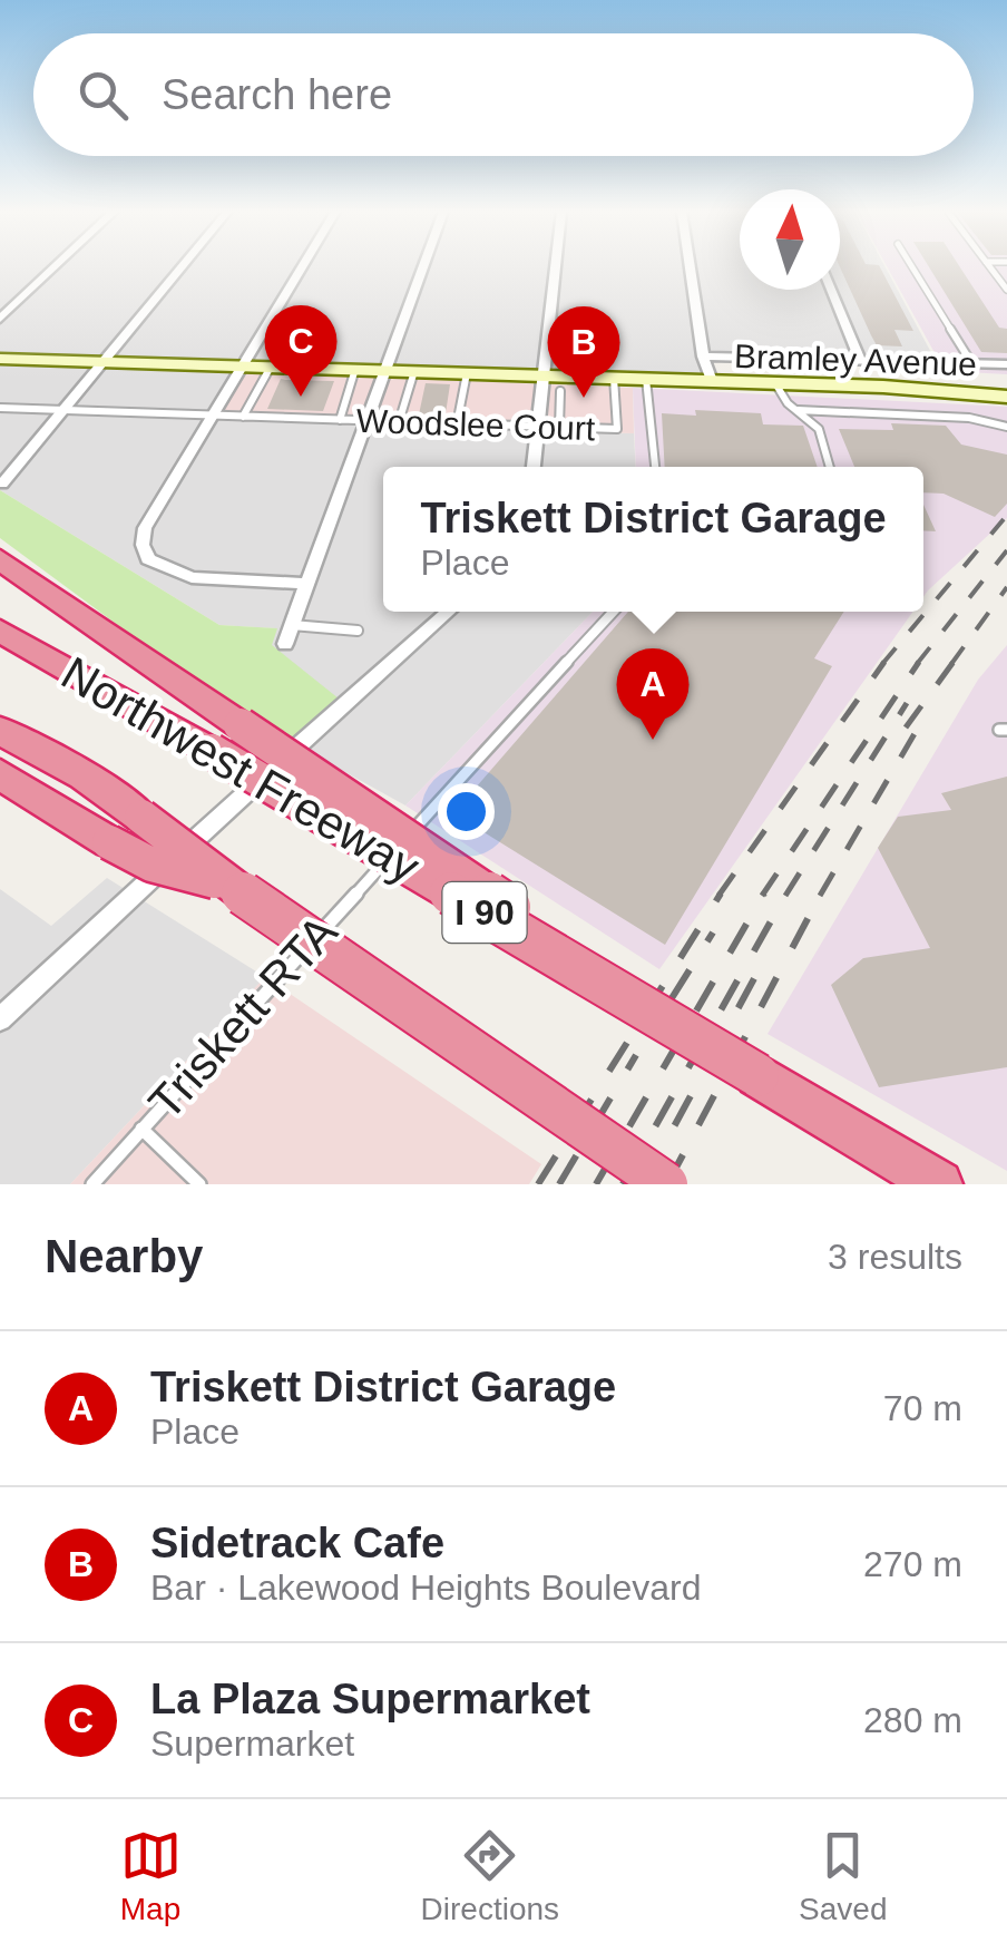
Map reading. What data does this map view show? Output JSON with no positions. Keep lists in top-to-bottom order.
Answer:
{
  "streets": {
    "highway": ["Northwest Freeway", "I 90"],
    "street": ["Bramley Avenue"],
    "lane": ["Woodslee Court", "Triskett RTA"]
  },
  "north": "top",
  "page": {
    "search": "Search here",
    "pins": ["C", "B", "A"],
    "popup": ["Triskett District Garage", "Place"],
    "heading": ["Nearby", "3 results"],
    "list": [
      {
        "mark": "A",
        "name": "Triskett District Garage",
        "note": "Place",
        "value": "70 m"
      },
      {
        "mark": "B",
        "name": "Sidetrack Cafe",
        "note": "Bar · Lakewood Heights Boulevard",
        "value": "270 m"
      },
      {
        "mark": "C",
        "name": "La Plaza Supermarket",
        "note": "Supermarket",
        "value": "280 m"
      }
    ],
    "nav": ["Map", "Directions", "Saved"]
  }
}
